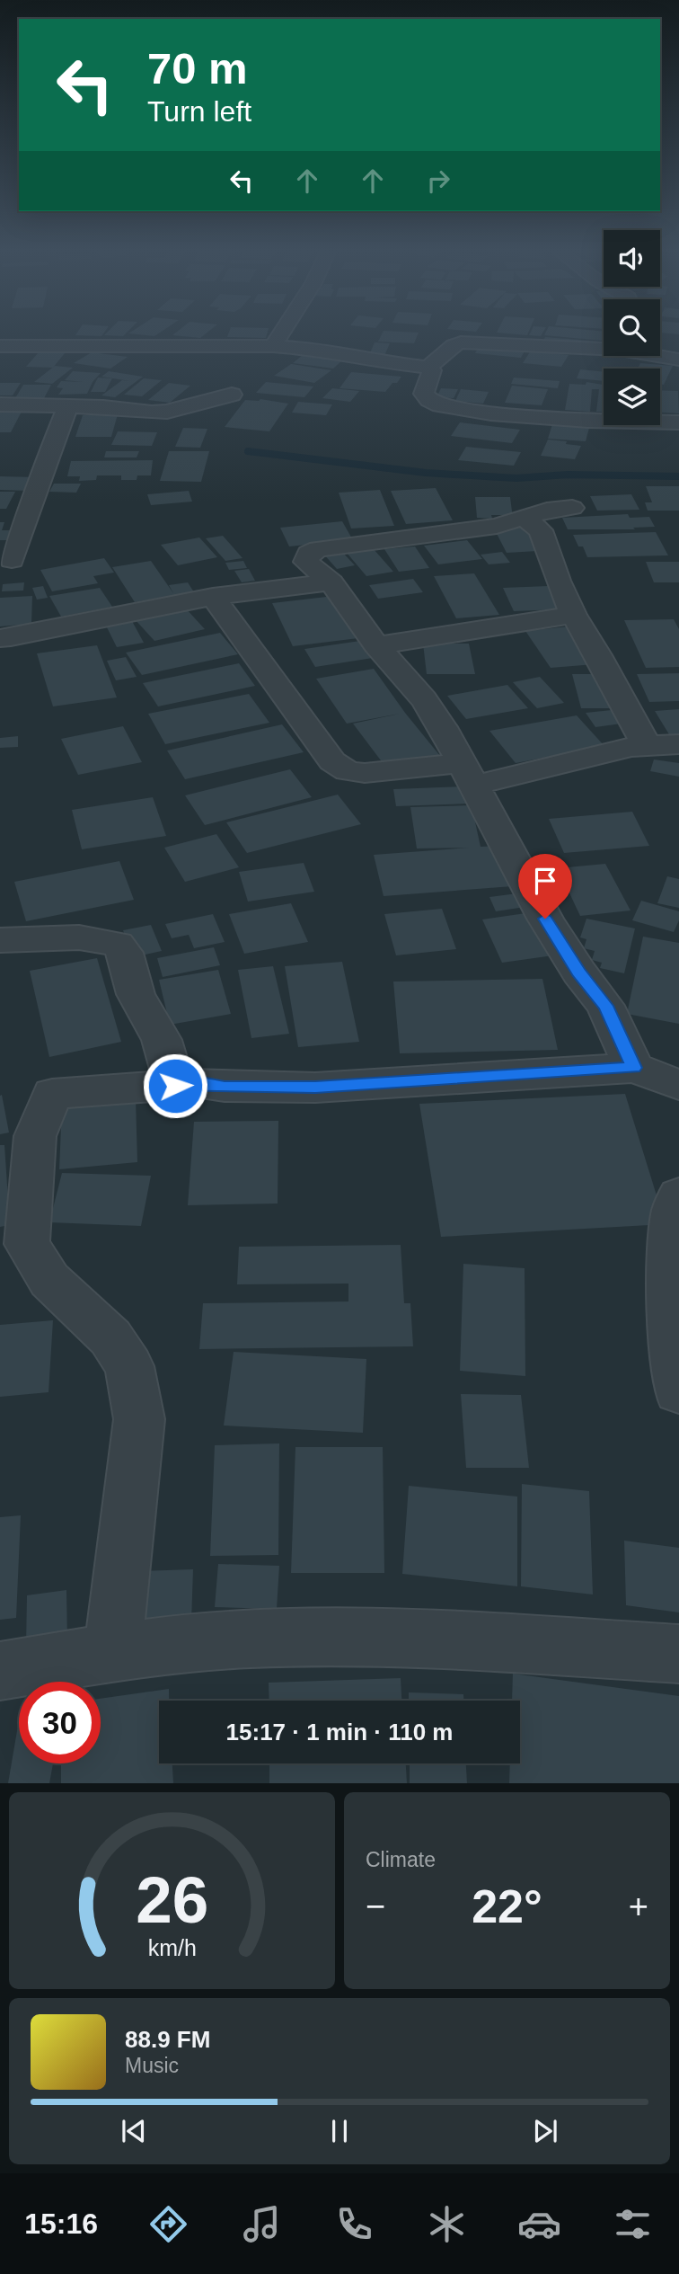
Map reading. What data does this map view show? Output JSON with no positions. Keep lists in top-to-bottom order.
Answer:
{
  "page": {
    "turn": ["70 m", "Turn left"],
    "limit": "30",
    "trip": "15:17 · 1 min · 110 m",
    "tile": "Climate",
    "heat": ["−", "22°", "+"],
    "song": ["88.9 FM", "Music"],
    "tabs": "15:16",
    "gauge": ["26", "km/h"]
  }
}
